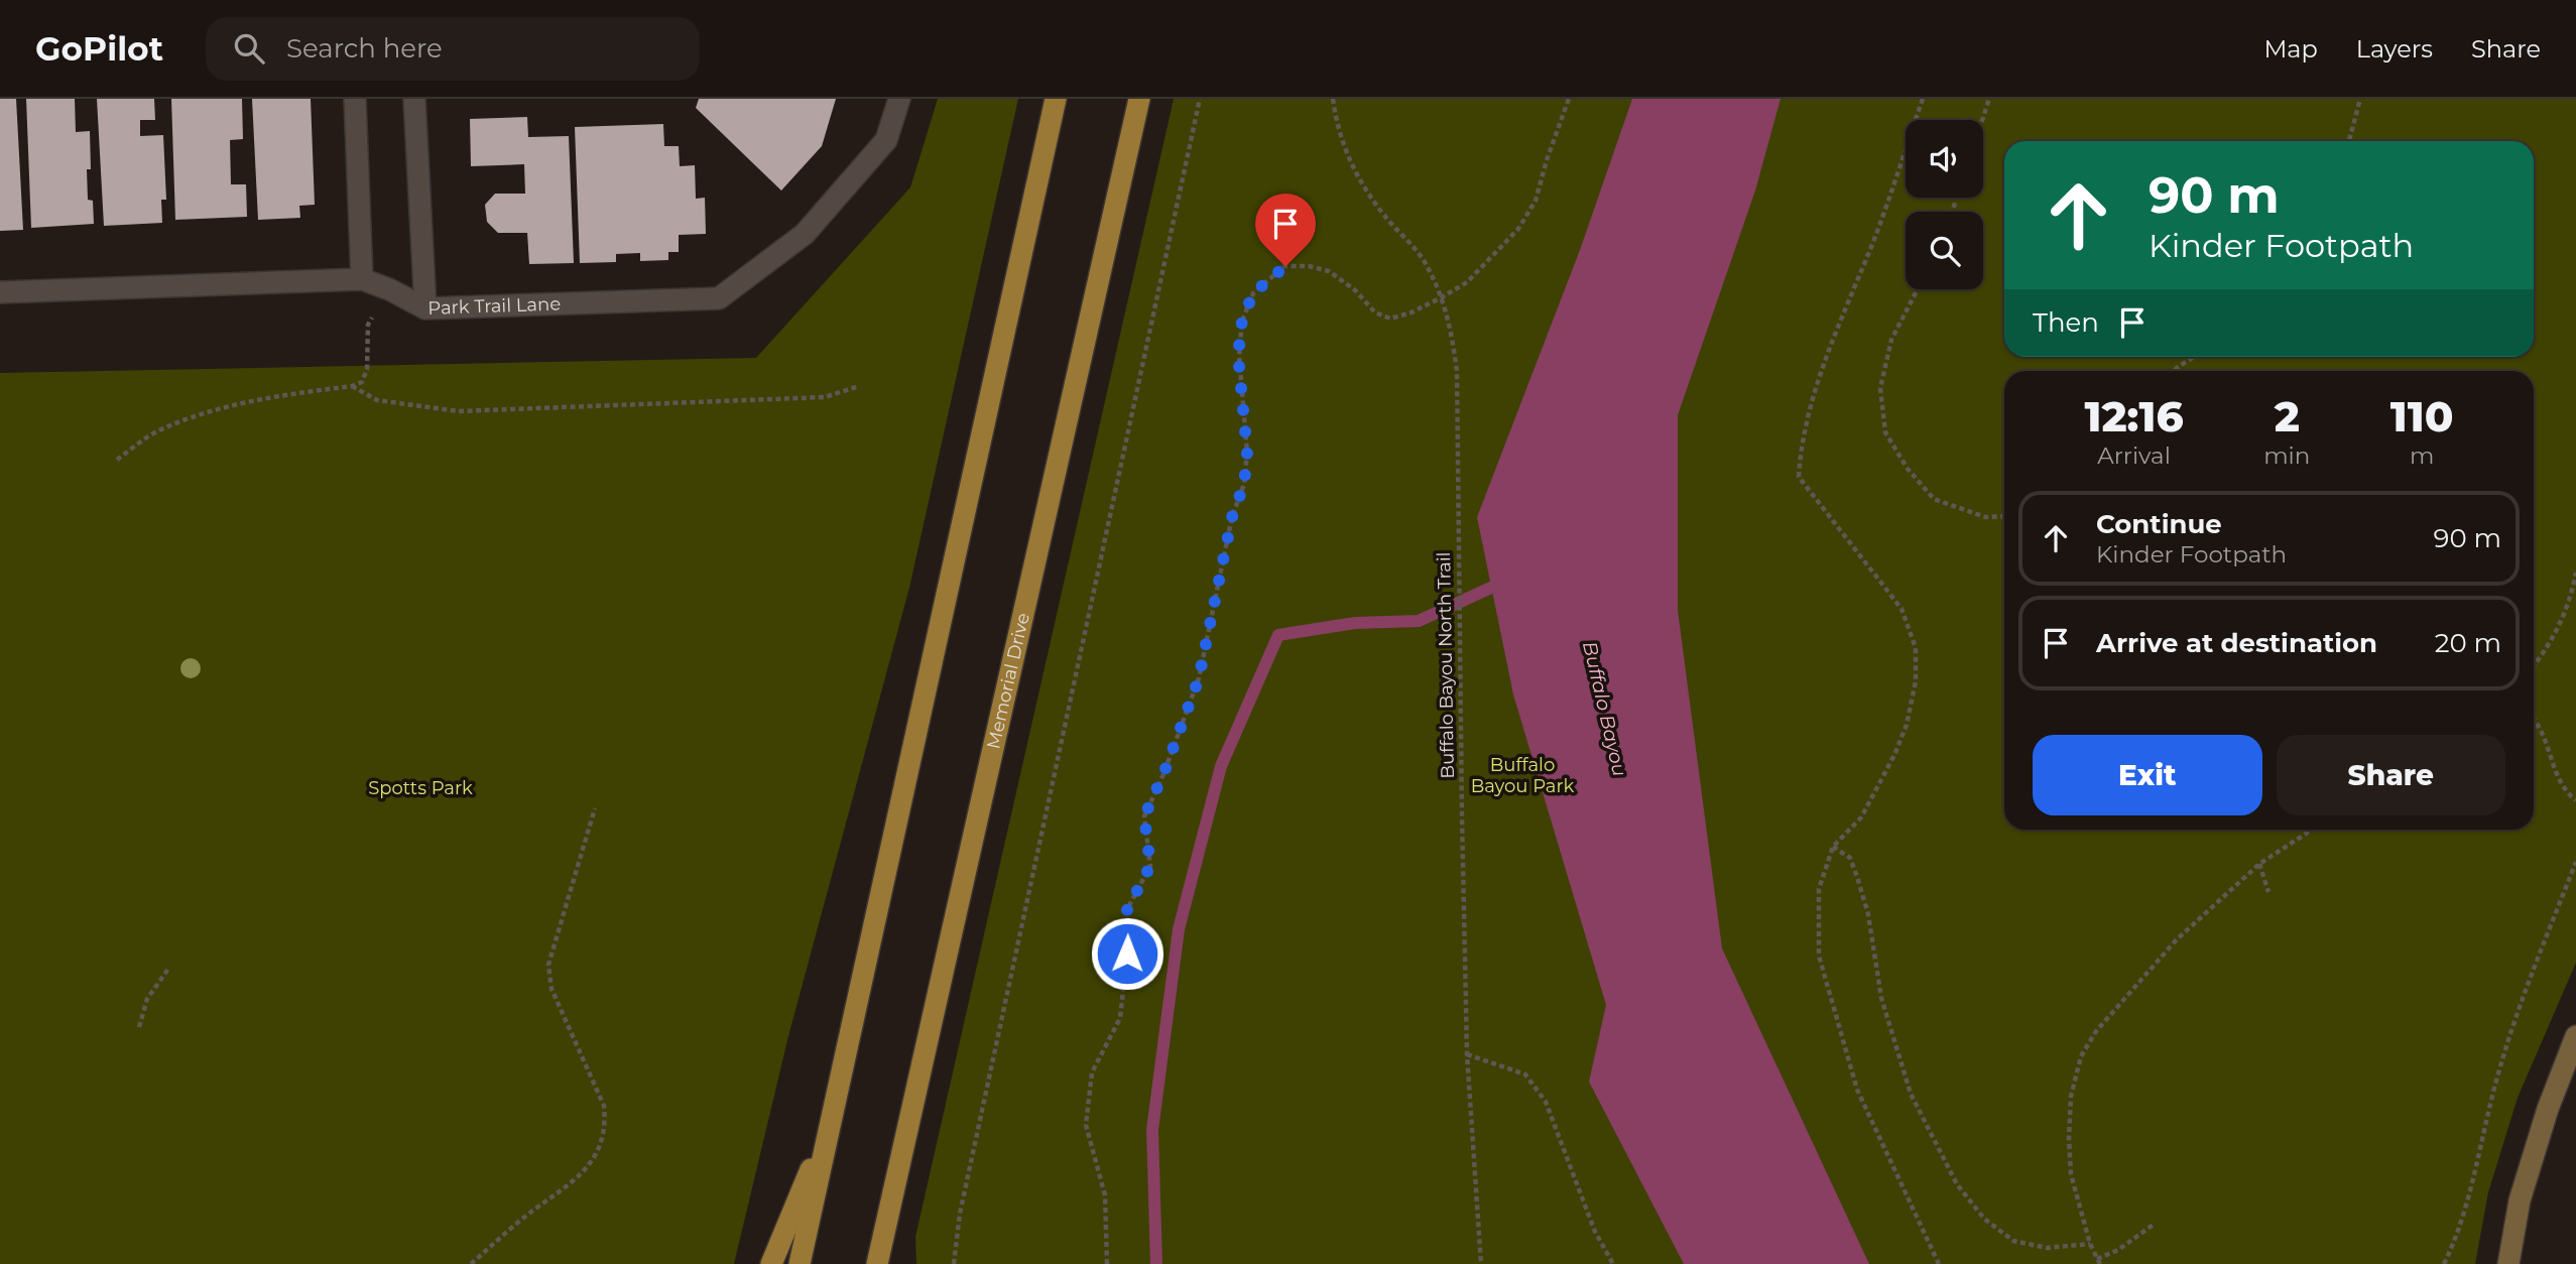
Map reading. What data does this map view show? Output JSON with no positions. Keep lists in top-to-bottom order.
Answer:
{
  "streets": {
    "main road": ["Memorial Drive"],
    "street": ["Park Trail Lane"],
    "path": ["Buffalo Bayou North Trail"]
  },
  "water": ["Buffalo Bayou"],
  "parks": ["Buffalo Bayou Park", "Spotts Park"],
  "page": {
    "header": "GoPilot",
    "search": "Search here",
    "nav": ["Map", "Layers", "Share"],
    "turn": ["90 m", "Kinder Footpath"],
    "then": "Then",
    "eta": [
      "12:16",
      "Arrival",
      "2",
      "min",
      "110",
      "m"
    ],
    "list": [
      {
        "name": "Continue",
        "note": "Kinder Footpath",
        "value": "90 m"
      },
      {
        "name": "Arrive at destination",
        "value": "20 m"
      }
    ],
    "buttons": ["Exit", "Share"]
  }
}
